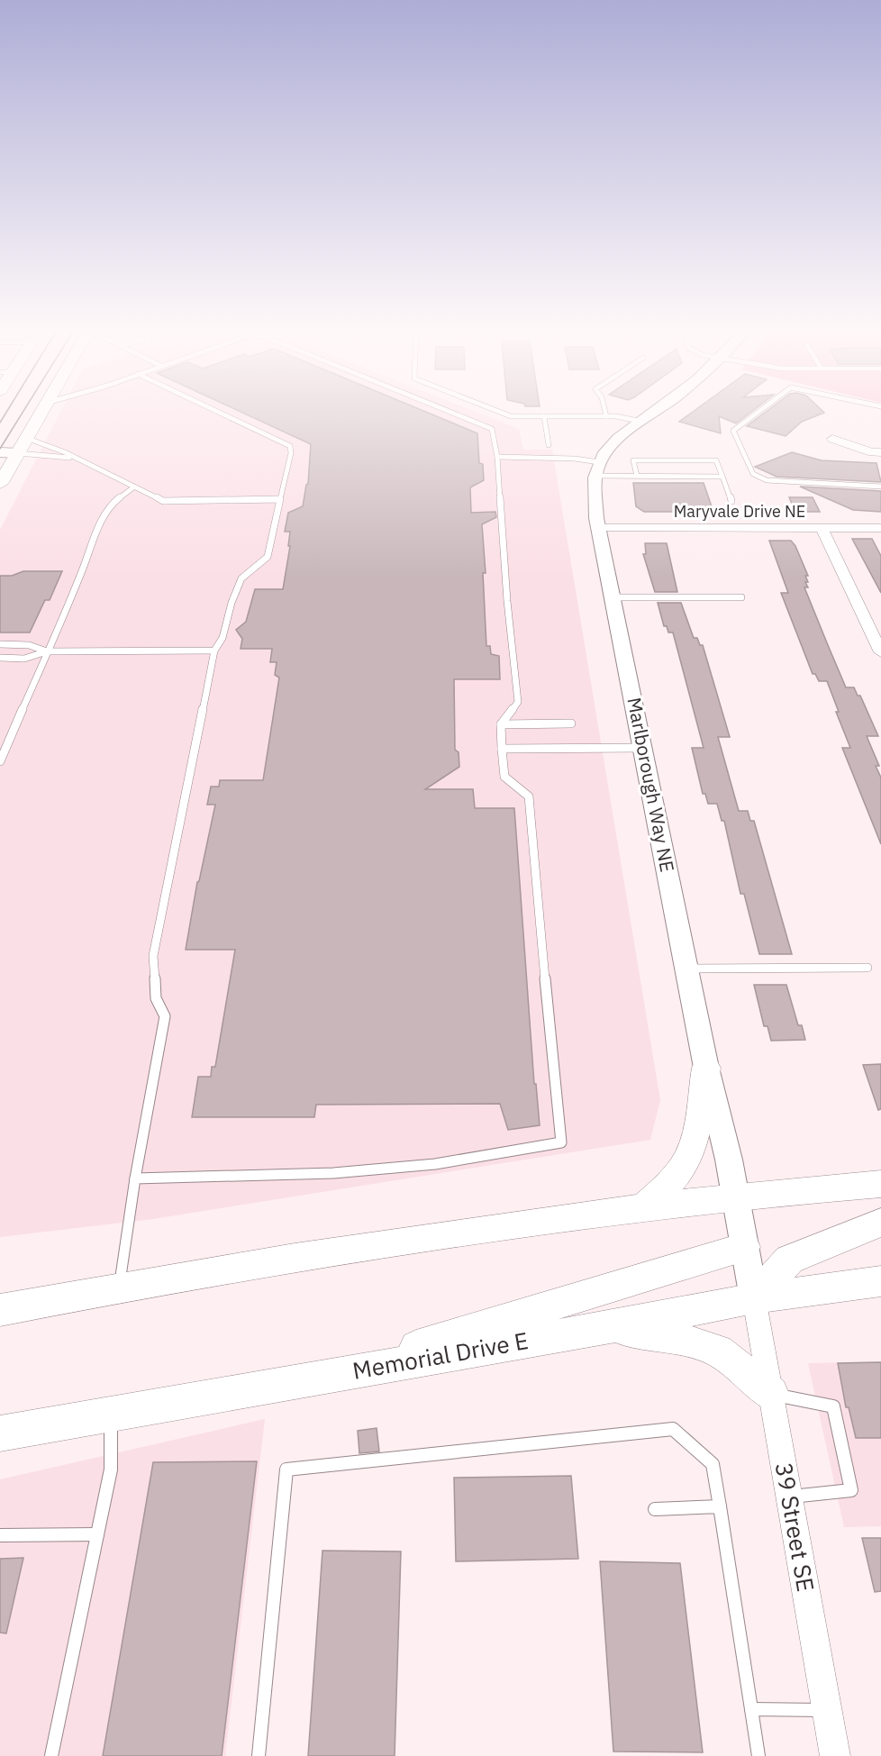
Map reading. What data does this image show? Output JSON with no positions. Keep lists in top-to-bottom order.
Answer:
{
  "streets": {
    "main road": ["Memorial Drive E"],
    "street": ["Maryvale Drive NE", "Marlborough Way NE", "39 Street SE"]
  },
  "crossings": [
    ["Maryvale Drive NE", "Marlborough Way NE"],
    ["Marlborough Way NE", "Memorial Drive E"],
    ["Marlborough Way NE", "39 Street SE"],
    ["Memorial Drive E", "39 Street SE"]
  ]
}
